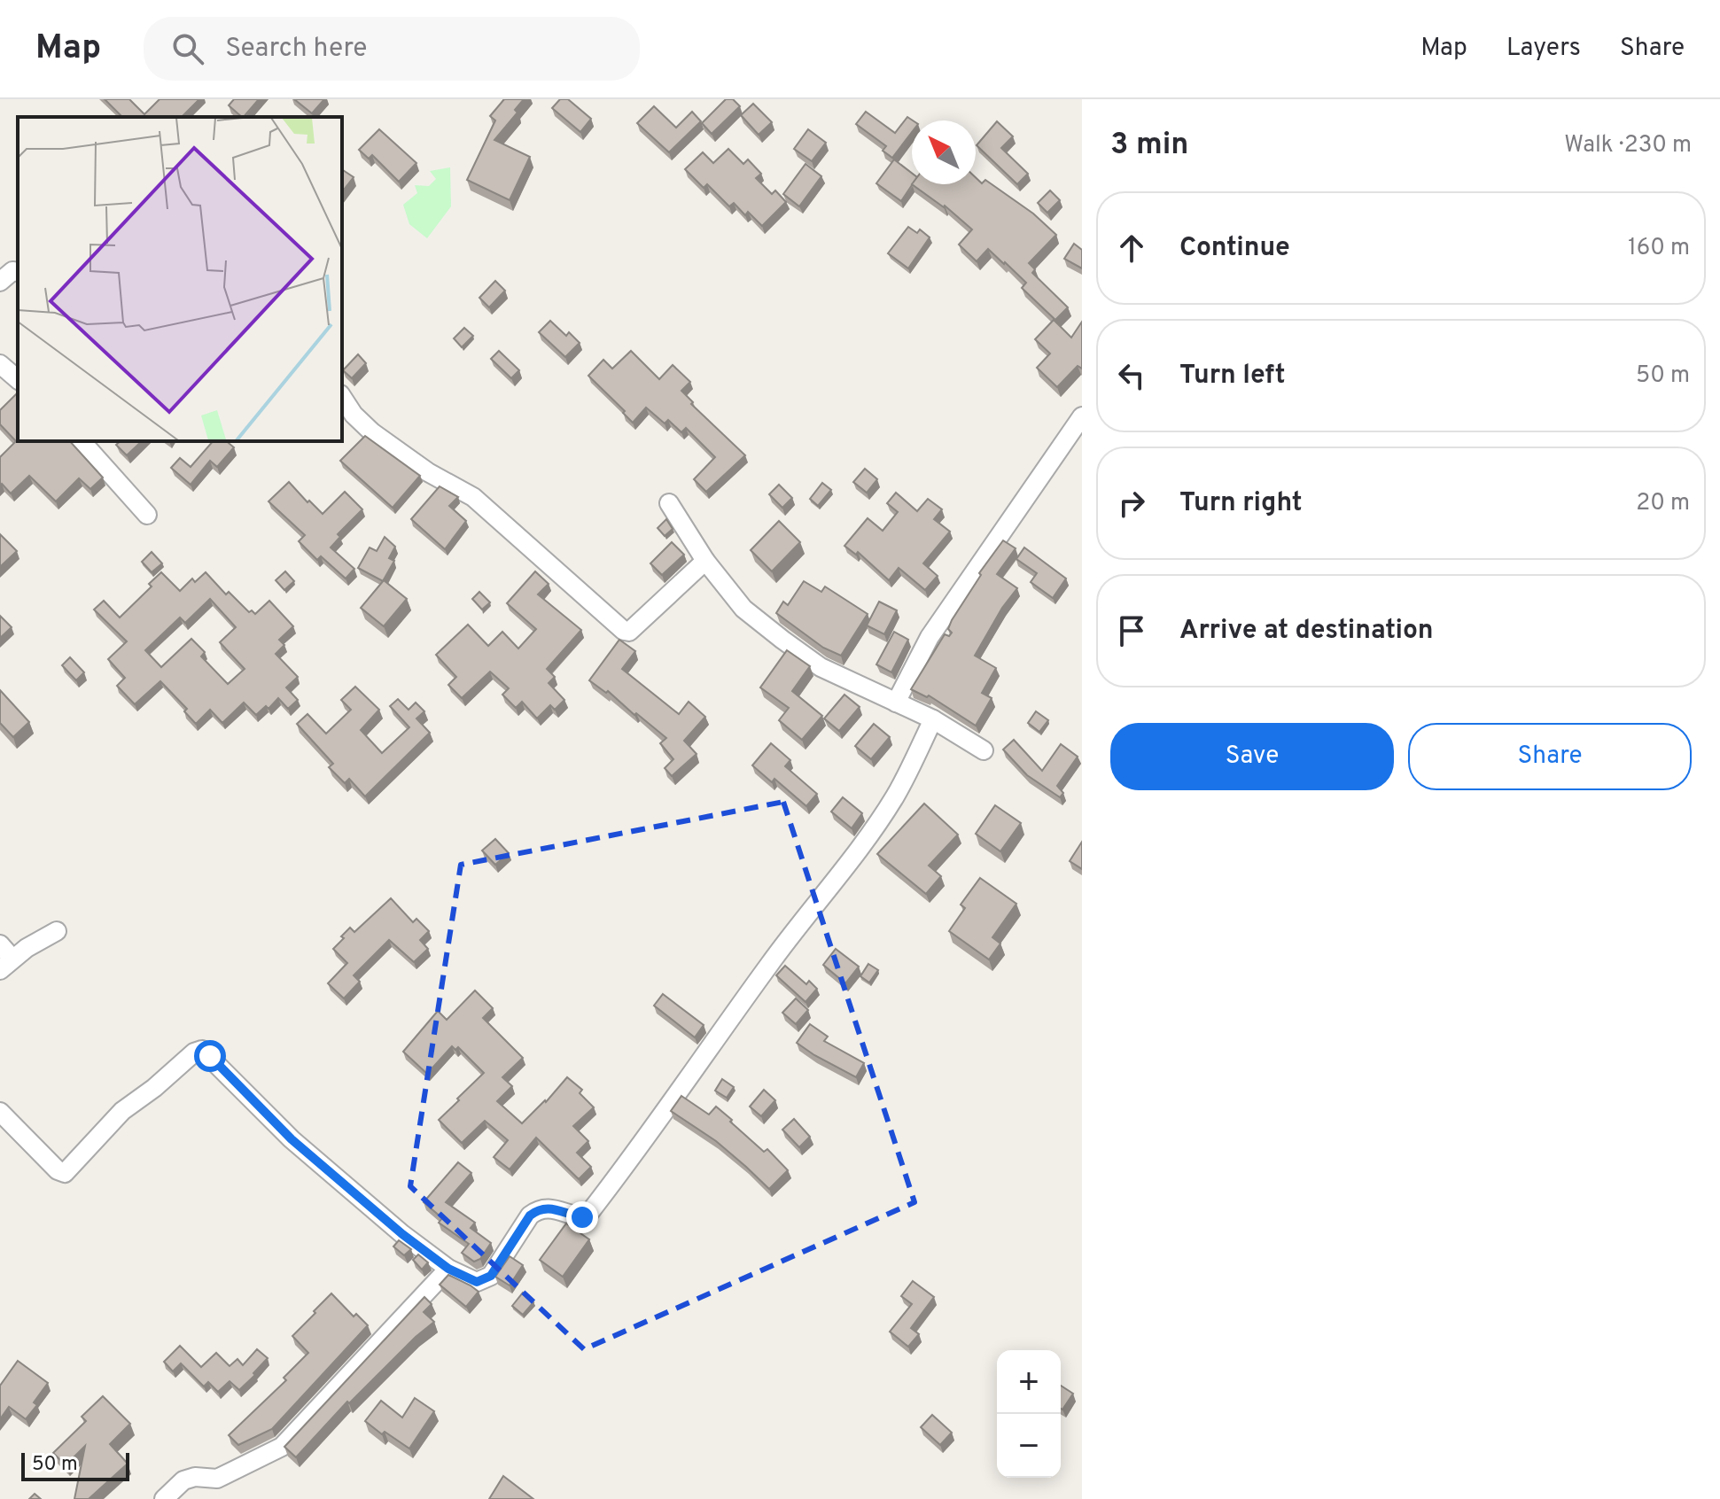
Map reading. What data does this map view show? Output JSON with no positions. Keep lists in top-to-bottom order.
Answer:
{
  "scale_bar": "50 m",
  "north": "top left",
  "page": {
    "header": "Map",
    "search": "Search here",
    "nav": ["Map", "Layers", "Share"],
    "heading": ["3 min", "Walk · 230 m"],
    "list": [
      ["Continue", "160 m"],
      ["Turn left", "50 m"],
      ["Turn right", "20 m"],
      "Arrive at destination"
    ],
    "buttons": ["Save", "Share"],
    "map_buttons": ["+", "−"],
    "scale": "50 m"
  }
}
